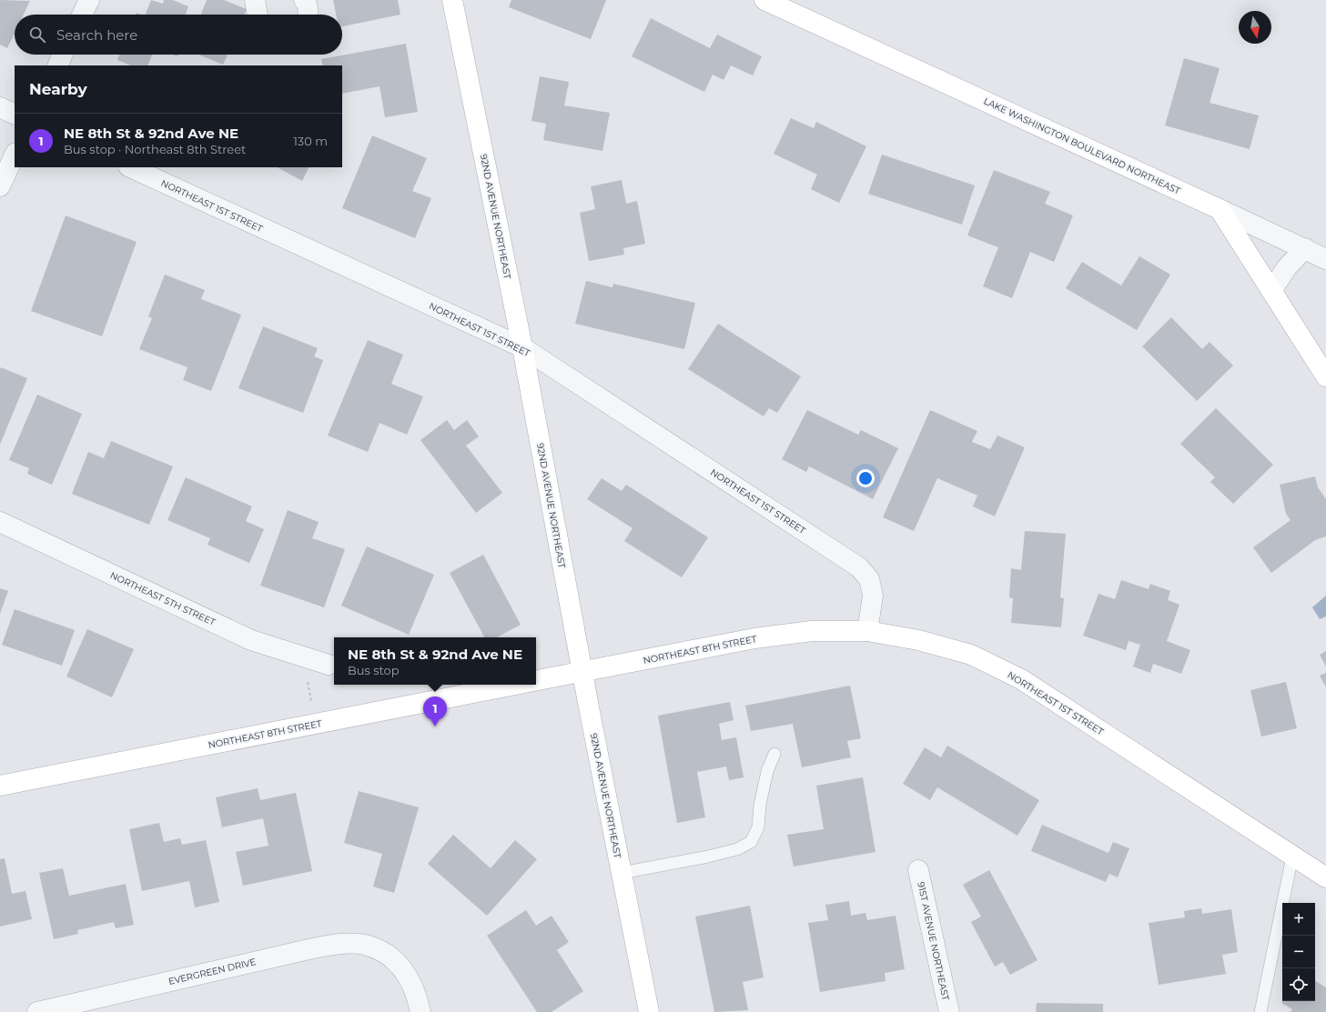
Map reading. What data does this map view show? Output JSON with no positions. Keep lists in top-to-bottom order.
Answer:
{
  "streets": {
    "main road": [
      "LAKE WASHINGTON BOULEVARD NORTHEAST",
      "NORTHEAST 1ST STREET",
      "92ND AVENUE NORTHEAST",
      "NORTHEAST 8TH STREET"
    ],
    "street": ["NORTHEAST 5TH STREET", "91ST AVENUE NORTHEAST", "EVERGREEN DRIVE"]
  },
  "crossings": [
    ["NORTHEAST 1ST STREET", "92ND AVENUE NORTHEAST"],
    ["NORTHEAST 1ST STREET", "NORTHEAST 8TH STREET"],
    ["92ND AVENUE NORTHEAST", "NORTHEAST 8TH STREET"]
  ],
  "north": "bottom",
  "page": {
    "search": "Search here",
    "heading": "Nearby",
    "list": [
      {
        "mark": "1",
        "name": "NE 8th St & 92nd Ave NE",
        "note": "Bus stop · Northeast 8th Street",
        "value": "130 m"
      }
    ],
    "popup": ["NE 8th St & 92nd Ave NE", "Bus stop"],
    "pins": "1",
    "map_buttons": ["+", "−"]
  }
}
